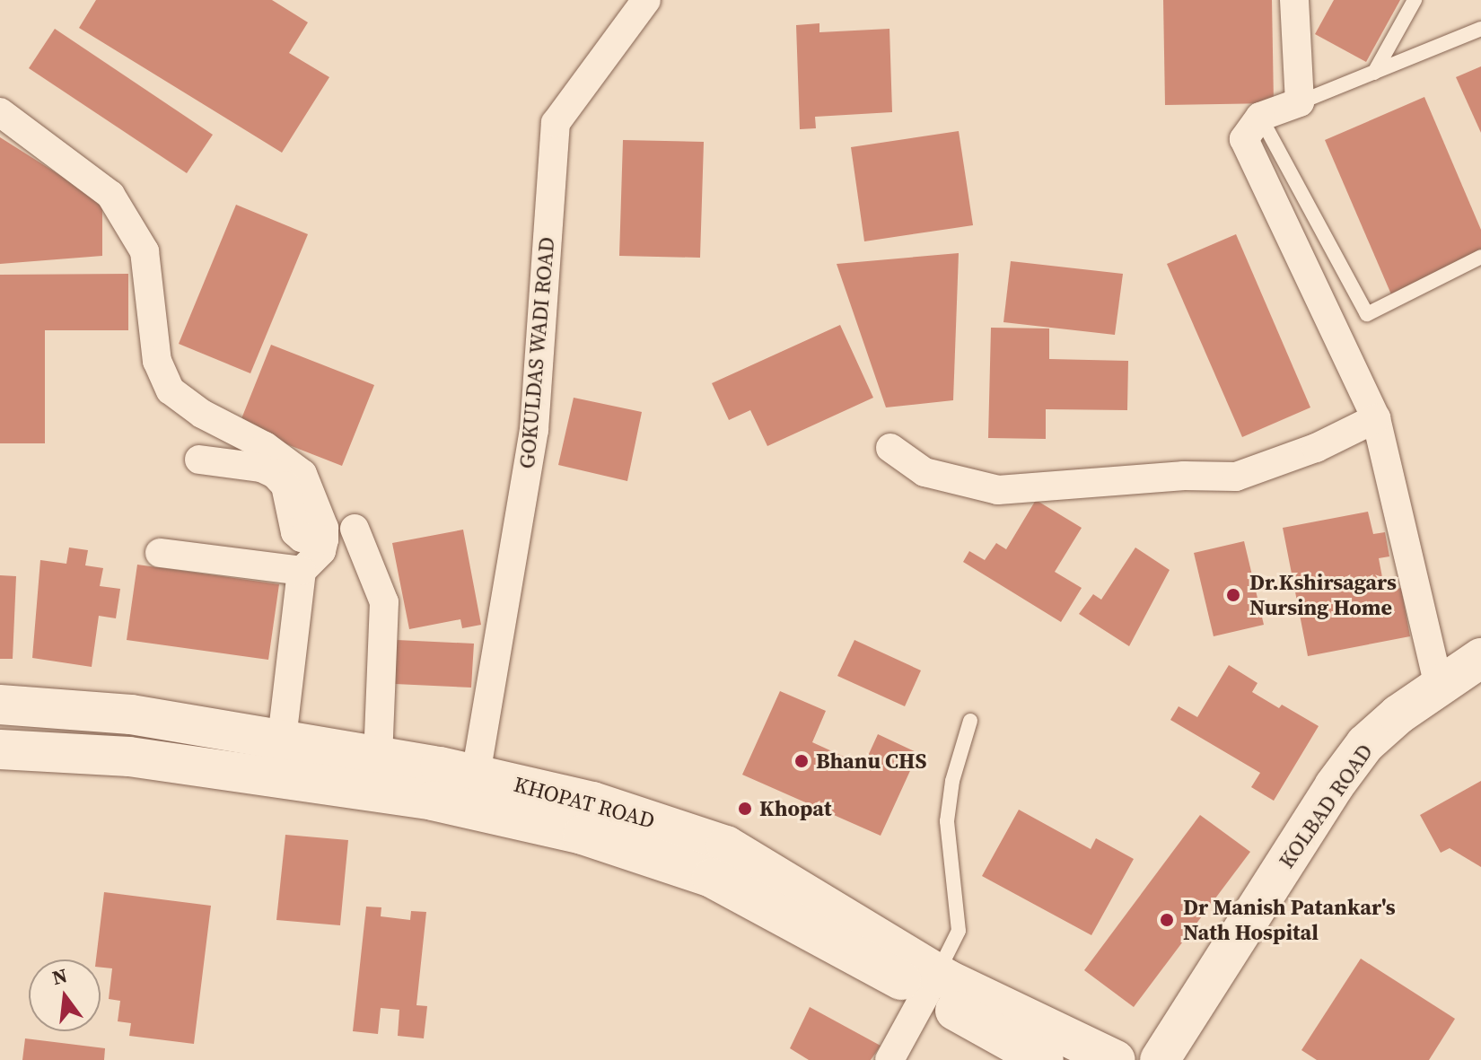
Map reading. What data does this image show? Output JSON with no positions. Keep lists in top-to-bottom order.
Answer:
{
  "streets": {
    "main road": ["KHOPAT ROAD", "KOLBAD ROAD"],
    "street": ["GOKULDAS WADI ROAD"]
  },
  "crossings": [
    ["GOKULDAS WADI ROAD", "KHOPAT ROAD"]
  ],
  "places": [
    "Dr.Kshirsagars Nursing Home",
    "Bhanu CHS",
    "Khopat",
    "Dr Manish Patankar's Nath Hospital"
  ],
  "north": "top"
}
